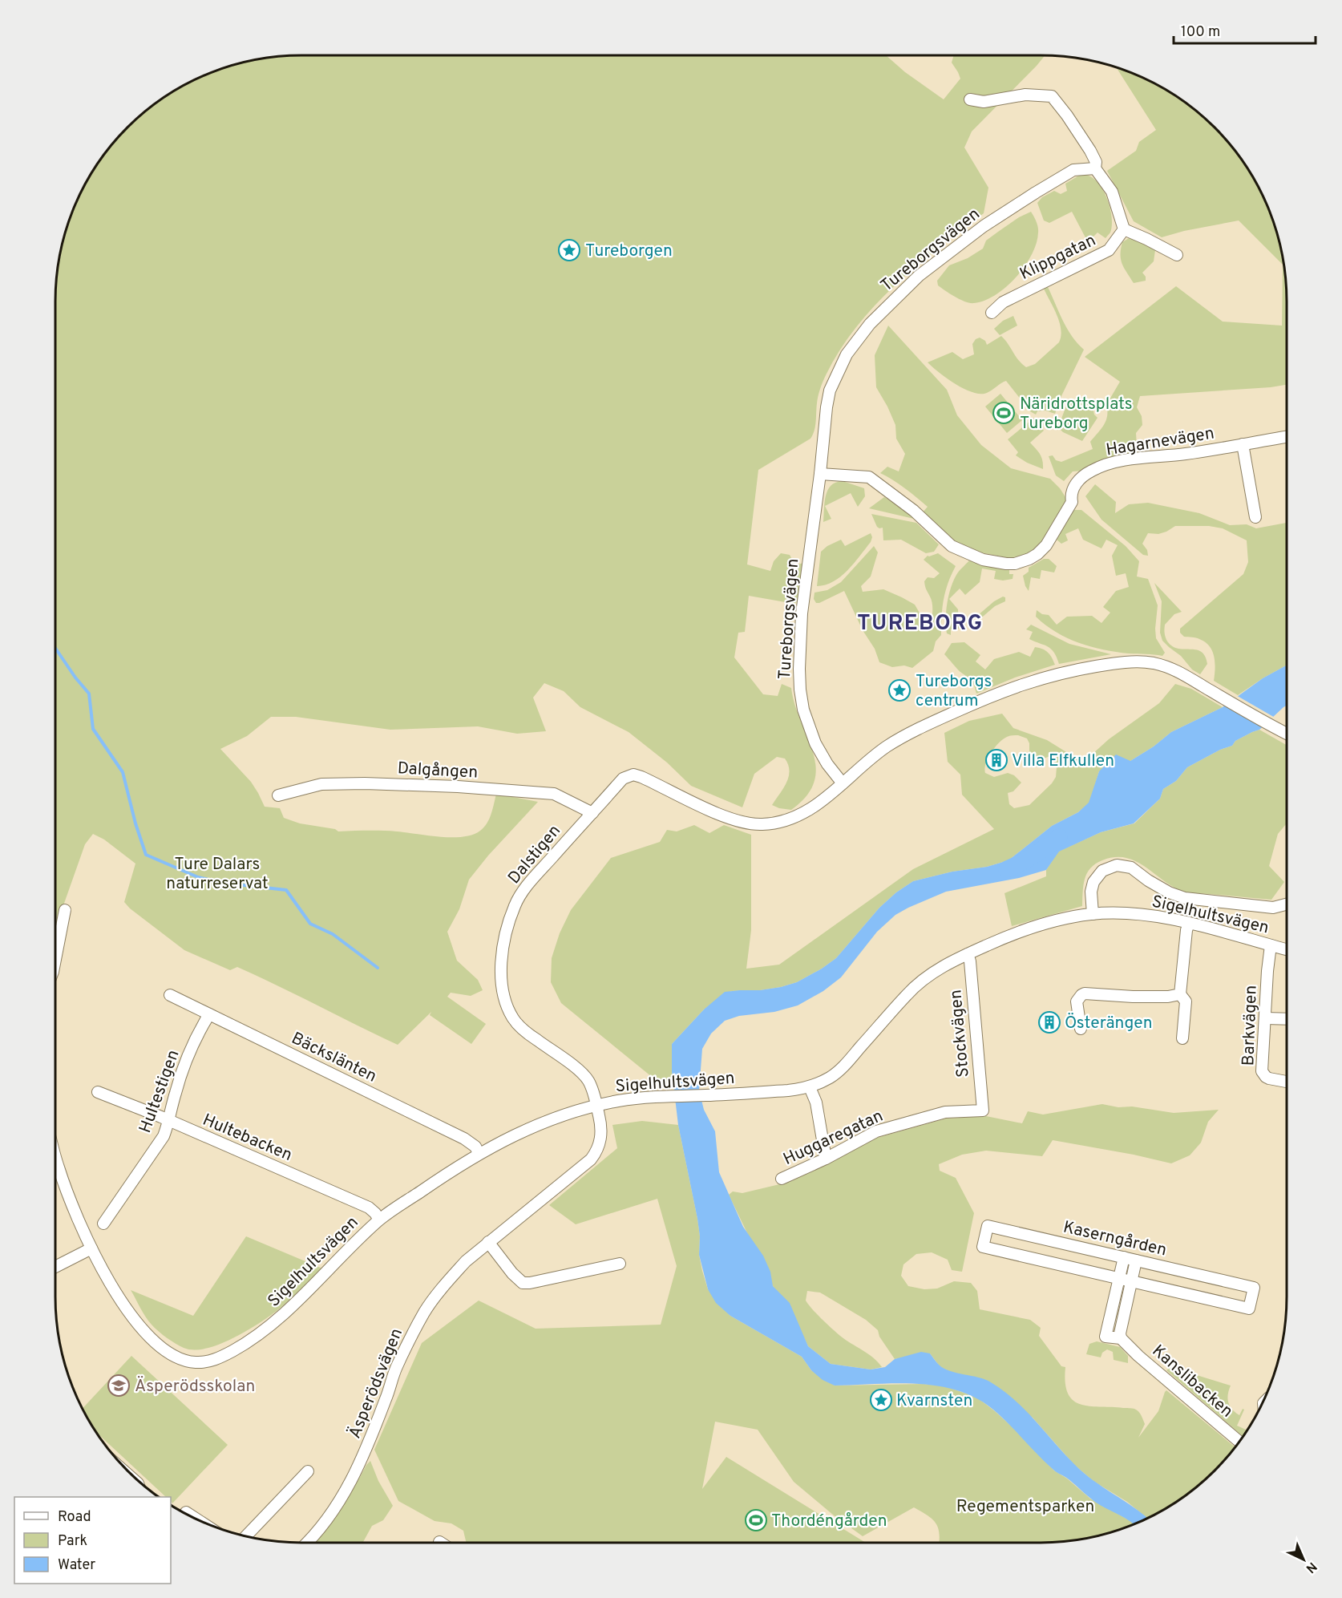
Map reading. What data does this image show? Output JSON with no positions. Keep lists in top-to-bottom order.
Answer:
{
  "streets": {
    "street": [
      "Tureborgsvägen",
      "Klippgatan",
      "Hagarnevägen",
      "Dalgången",
      "Dalstigen",
      "Sigelhultsvägen",
      "Barkvägen",
      "Stockvägen",
      "Bäckslänten",
      "Hultestigen",
      "Hultebacken",
      "Huggaregatan",
      "Kaserngården",
      "Kanslibacken",
      "Äsperödsvägen"
    ]
  },
  "crossings": [
    ["Tureborgsvägen", "Hagarnevägen"],
    ["Tureborgsvägen", "Dalstigen"],
    ["Dalgången", "Dalstigen"],
    ["Dalstigen", "Äsperödsvägen"],
    ["Sigelhultsvägen", "Barkvägen"],
    ["Sigelhultsvägen", "Stockvägen"],
    ["Sigelhultsvägen", "Bäckslänten"],
    ["Sigelhultsvägen", "Hultebacken"],
    ["Sigelhultsvägen", "Äsperödsvägen"],
    ["Stockvägen", "Huggaregatan"],
    ["Bäckslänten", "Hultestigen"],
    ["Hultestigen", "Hultebacken"]
  ],
  "districts": ["TUREBORG"],
  "parks": ["Ture Dalars naturreservat", "Regementsparken"],
  "places": {
    "place": ["Tureborgen", "Tureborgs centrum", "Kvarnsten"],
    "sports": ["Näridrottsplats Tureborg", "Thordéngården"],
    "building": ["Villa Elfkullen", "Österängen"],
    "school or university": ["Äsperödsskolan"]
  },
  "legend": ["Road", "Park", "Water"],
  "scale_bar": "100 m",
  "north": "bottom right"
}
